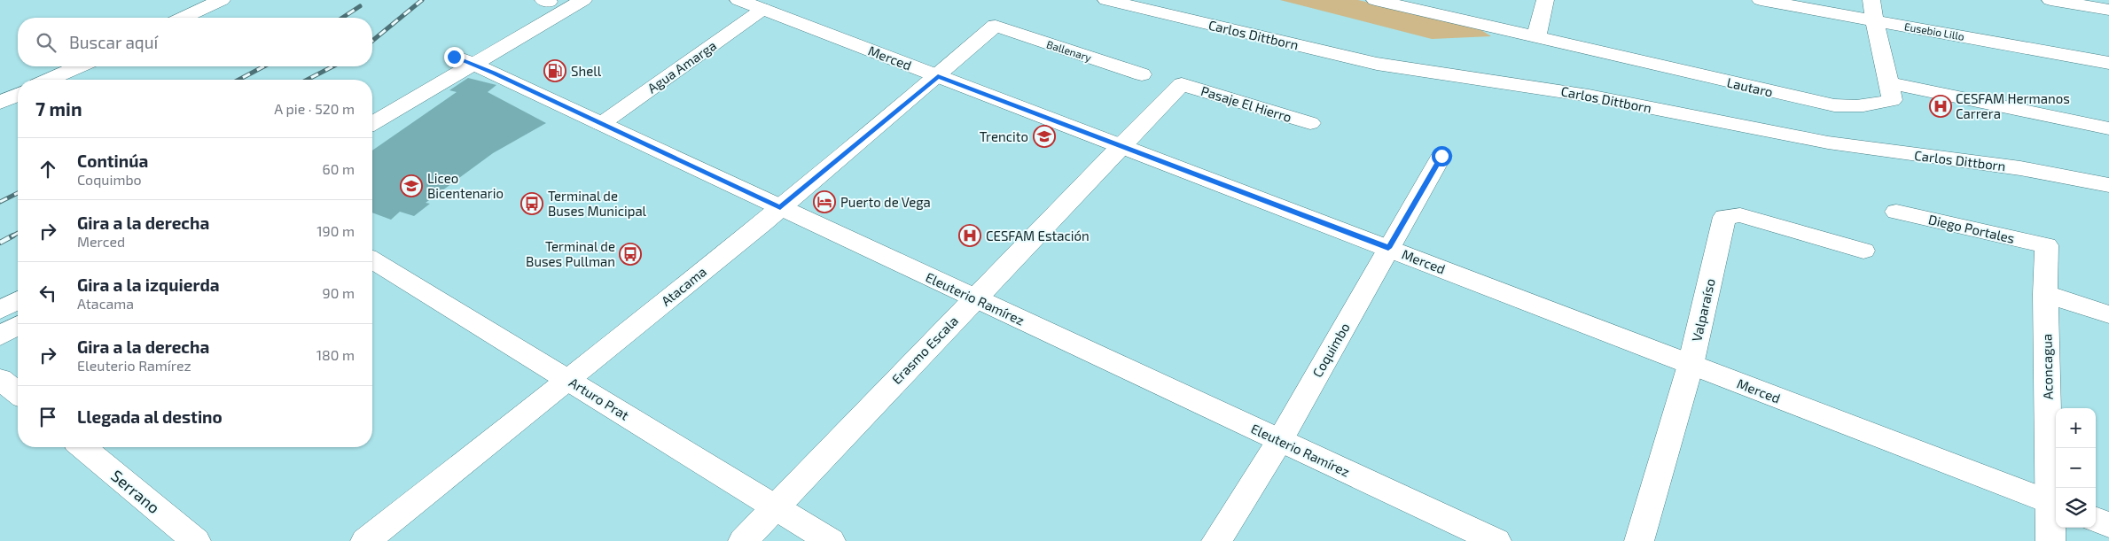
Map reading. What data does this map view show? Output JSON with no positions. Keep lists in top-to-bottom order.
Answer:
{
  "streets": {
    "street": [
      "Eusebio Lillo",
      "Carlos Dittborn",
      "Ballenary",
      "Merced",
      "Agua Amarga",
      "Lautaro",
      "Pasaje El Hierro",
      "Diego Portales",
      "Atacama",
      "Eleuterio Ramírez",
      "Valparaíso",
      "Erasmo Escala",
      "Coquimbo",
      "Aconcagua",
      "Arturo Prat",
      "Serrano"
    ]
  },
  "crossings": [
    ["Ballenary", "Atacama"],
    ["Merced", "Agua Amarga"],
    ["Merced", "Atacama"],
    ["Merced", "Valparaíso"],
    ["Merced", "Erasmo Escala"],
    ["Merced", "Coquimbo"],
    ["Merced", "Aconcagua"],
    ["Agua Amarga", "Eleuterio Ramírez"],
    ["Pasaje El Hierro", "Erasmo Escala"],
    ["Diego Portales", "Aconcagua"],
    ["Atacama", "Eleuterio Ramírez"],
    ["Atacama", "Arturo Prat"],
    ["Eleuterio Ramírez", "Erasmo Escala"],
    ["Eleuterio Ramírez", "Coquimbo"],
    ["Erasmo Escala", "Arturo Prat"]
  ],
  "places": {
    "fuel station": ["Shell"],
    "hospital": ["CESFAM Hermanos Carrera", "CESFAM Estación"],
    "school or university": ["Trencito", "Liceo Bicentenario"],
    "hotel": ["Puerto de Vega"],
    "bus stop": ["Terminal de Buses Municipal", "Terminal de Buses Pullman"]
  },
  "page": {
    "search": "Buscar aquí",
    "heading": ["7 min", "A pie · 520 m"],
    "list": [
      ["Continúa", "Coquimbo", "60 m"],
      ["Gira a la derecha", "Merced", "190 m"],
      ["Gira a la izquierda", "Atacama", "90 m"],
      ["Gira a la derecha", "Eleuterio Ramírez", "180 m"],
      "Llegada al destino"
    ],
    "map_buttons": ["+", "−"]
  }
}
